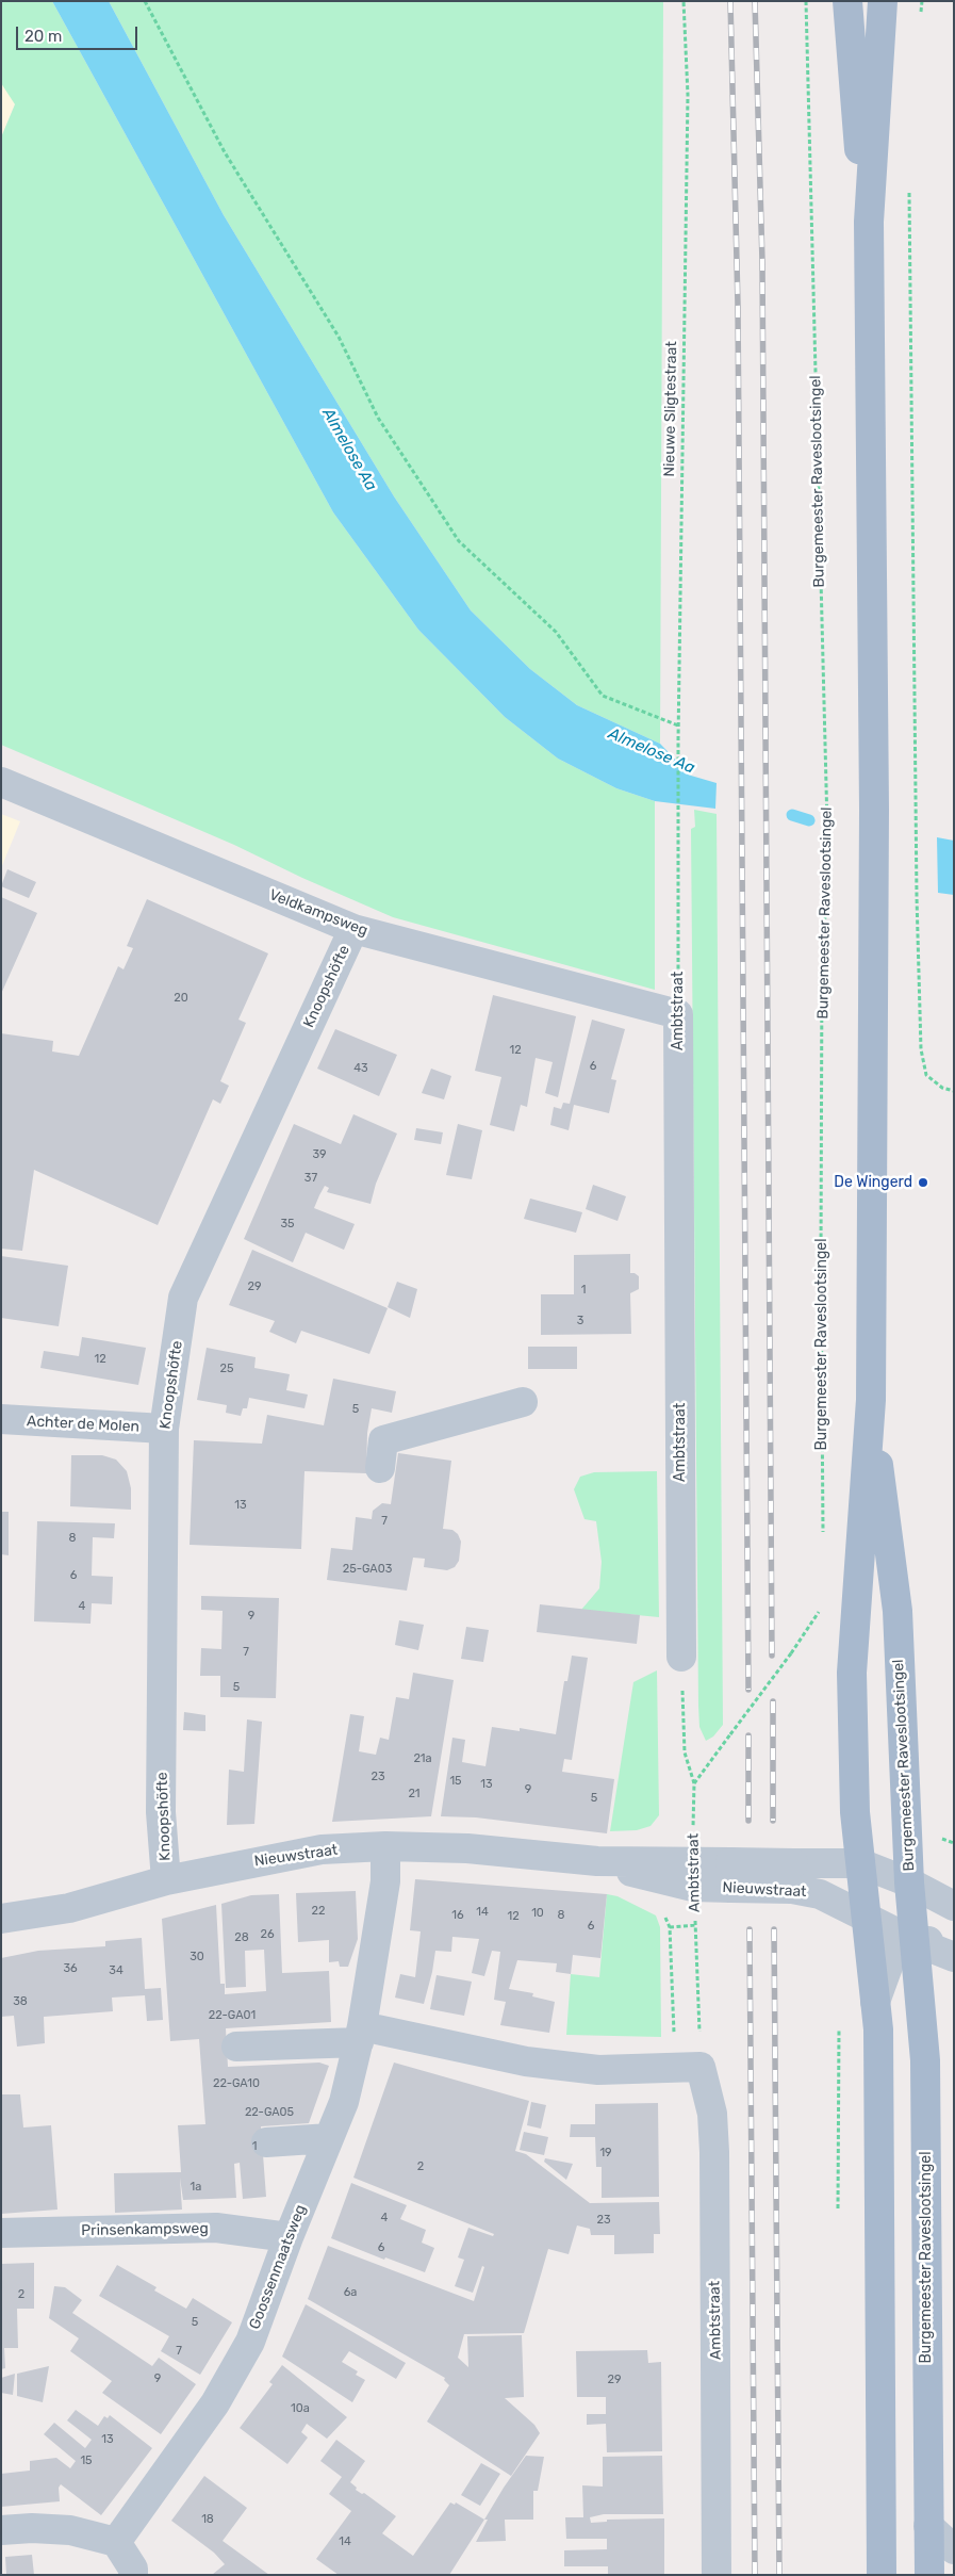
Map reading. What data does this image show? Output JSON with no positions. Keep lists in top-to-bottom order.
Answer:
{
  "streets": {
    "main road": ["Burgemeester Raveslootsingel"],
    "street": [
      "Veldkampsweg",
      "Knoopshöfte",
      "Ambtstraat",
      "Achter de Molen",
      "Nieuwstraat",
      "Prinsenkampsweg",
      "Goossenmaatsweg"
    ],
    "path": ["Nieuwe Sligtestraat"]
  },
  "crossings": [
    ["Nieuwe Sligtestraat", "Ambtstraat"],
    ["Burgemeester Raveslootsingel", "Nieuwstraat"],
    ["Veldkampsweg", "Knoopshöfte"],
    ["Veldkampsweg", "Ambtstraat"],
    ["Knoopshöfte", "Achter de Molen"],
    ["Knoopshöfte", "Nieuwstraat"],
    ["Ambtstraat", "Nieuwstraat"],
    ["Nieuwstraat", "Goossenmaatsweg"],
    ["Prinsenkampsweg", "Goossenmaatsweg"]
  ],
  "water": ["Almelose Aa"],
  "places": ["De Wingerd"],
  "house_numbers": [
    "20",
    "12",
    "6",
    "43",
    "39",
    "37",
    "35",
    "29",
    "1",
    "3",
    "12",
    "25",
    "5",
    "13",
    "7",
    "8",
    "25-GA03",
    "6",
    "4",
    "9",
    "7",
    "5",
    "21a",
    "23",
    "15",
    "13",
    "9",
    "21",
    "5",
    "22",
    "14",
    "10",
    "16",
    "8",
    "12",
    "6",
    "26",
    "28",
    "30",
    "36",
    "34",
    "38",
    "22-GA01",
    "22-GA10",
    "22-GA05",
    "1",
    "19",
    "2",
    "1a",
    "4",
    "23",
    "6",
    "6a",
    "2",
    "5",
    "7",
    "9",
    "29",
    "10a",
    "13",
    "15",
    "18",
    "14"
  ],
  "scale_bar": "20 m"
}
